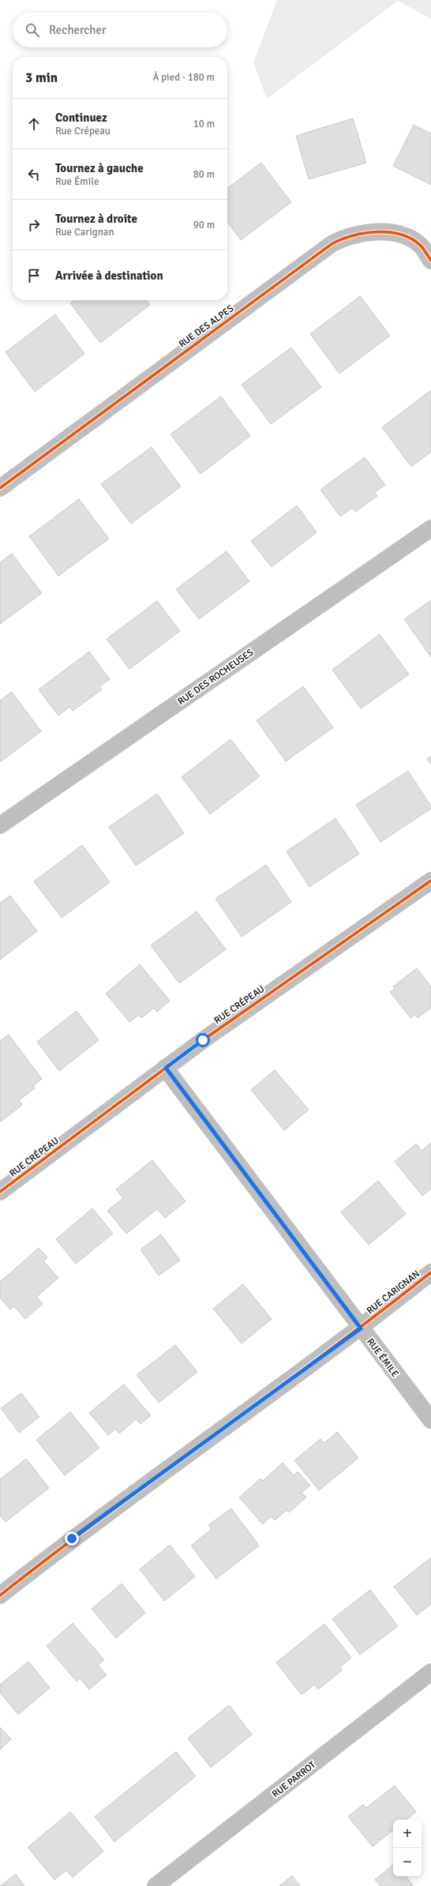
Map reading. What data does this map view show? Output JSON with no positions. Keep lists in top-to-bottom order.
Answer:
{
  "streets": {
    "street": [
      "RUE DES ALPES",
      "RUE DES ROCHEUSES",
      "RUE CRÉPEAU",
      "RUE CARIGNAN",
      "RUE ÉMILE",
      "RUE PARROT"
    ]
  },
  "crossings": [
    ["RUE CRÉPEAU", "RUE ÉMILE"],
    ["RUE CARIGNAN", "RUE ÉMILE"]
  ],
  "page": {
    "search": "Rechercher",
    "heading": ["3 min", "À pied · 180 m"],
    "list": [
      ["Continuez", "Rue Crépeau", "10 m"],
      ["Tournez à gauche", "Rue Émile", "80 m"],
      ["Tournez à droite", "Rue Carignan", "90 m"],
      "Arrivée à destination"
    ],
    "map_buttons": ["+", "−"]
  }
}
